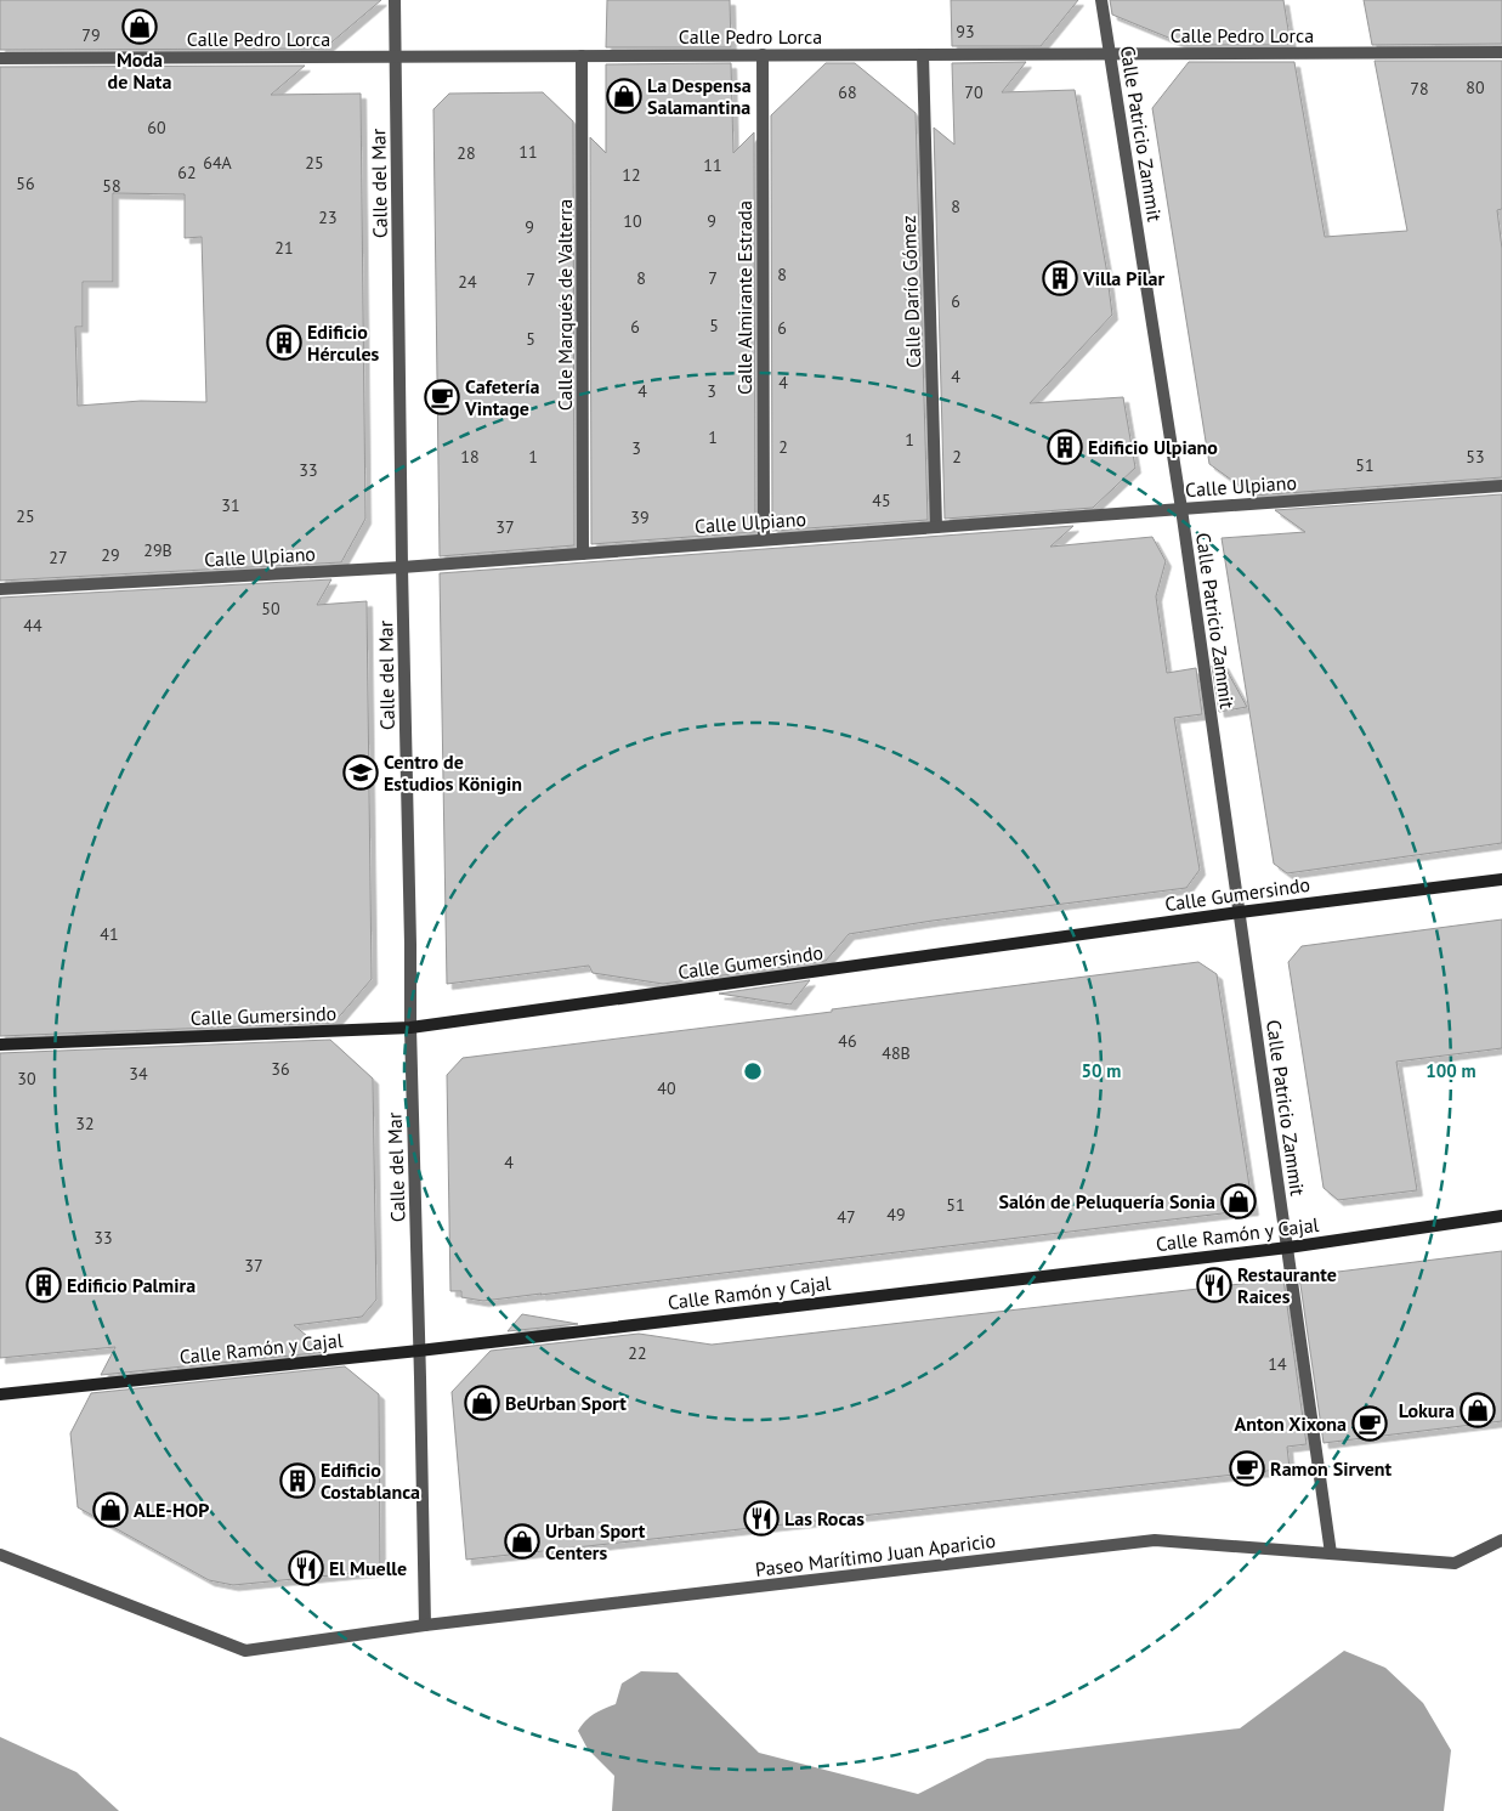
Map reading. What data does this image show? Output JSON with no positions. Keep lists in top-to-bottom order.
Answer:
{
  "streets": {
    "street": [
      "Calle Pedro Lorca",
      "Calle Patricio Zammit",
      "Calle del Mar",
      "Calle Darío Gómez",
      "Calle Almirante Estrada",
      "Calle Marqués de Valterra",
      "Calle Ulpiano",
      "Calle Gumersindo",
      "Calle Ramón y Cajal",
      "Paseo Marítimo Juan Aparicio"
    ]
  },
  "crossings": [
    ["Calle Pedro Lorca", "Calle Patricio Zammit"],
    ["Calle Pedro Lorca", "Calle del Mar"],
    ["Calle Pedro Lorca", "Calle Darío Gómez"],
    ["Calle Pedro Lorca", "Calle Almirante Estrada"],
    ["Calle Pedro Lorca", "Calle Marqués de Valterra"],
    ["Calle Patricio Zammit", "Calle Ulpiano"],
    ["Calle Patricio Zammit", "Calle Gumersindo"],
    ["Calle Patricio Zammit", "Calle Ramón y Cajal"],
    ["Calle del Mar", "Calle Ulpiano"],
    ["Calle del Mar", "Calle Gumersindo"],
    ["Calle del Mar", "Calle Ramón y Cajal"],
    ["Calle Darío Gómez", "Calle Ulpiano"],
    ["Calle Almirante Estrada", "Calle Ulpiano"],
    ["Calle Marqués de Valterra", "Calle Ulpiano"]
  ],
  "places": {
    "shop": [
      "Moda de Nata",
      "La Despensa Salamantina",
      "Salón de Peluquería Sonia",
      "BeUrban Sport",
      "Lokura",
      "ALE-HOP",
      "Urban Sport Centers"
    ],
    "building": [
      "Villa Pilar",
      "Edificio Hércules",
      "Edificio Ulpiano",
      "Edificio Palmira",
      "Edificio Costablanca"
    ],
    "cafe": ["Cafetería Vintage", "Anton Xixona", "Ramon Sirvent"],
    "school or university": ["Centro de Estudios Königin"],
    "restaurant": ["Restaurante Raices", "Las Rocas", "El Muelle"]
  },
  "house_numbers": [
    "93",
    "79",
    "80",
    "78",
    "68",
    "70",
    "60",
    "11",
    "28",
    "64A",
    "25",
    "11",
    "62",
    "12",
    "56",
    "58",
    "8",
    "23",
    "10",
    "9",
    "9",
    "21",
    "8",
    "8",
    "7",
    "7",
    "24",
    "6",
    "5",
    "6",
    "6",
    "5",
    "4",
    "4",
    "4",
    "3",
    "1",
    "1",
    "2",
    "3",
    "18",
    "1",
    "2",
    "53",
    "51",
    "33",
    "45",
    "31",
    "25",
    "39",
    "37",
    "29B",
    "29",
    "27",
    "50",
    "44",
    "41",
    "46",
    "48B",
    "36",
    "34",
    "30",
    "40",
    "32",
    "4",
    "51",
    "49",
    "47",
    "33",
    "37",
    "22",
    "14"
  ],
  "rings": ["50 m", "100 m"]
}
